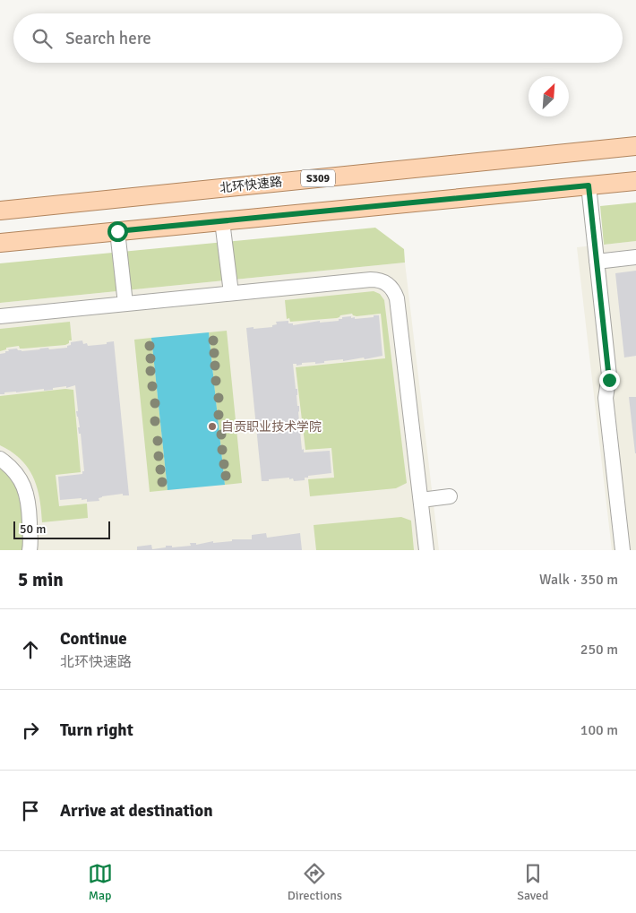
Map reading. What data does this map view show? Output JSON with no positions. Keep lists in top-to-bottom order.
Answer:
{
  "streets": {
    "main road": ["S309", "北环快速路"]
  },
  "places": ["自贡职业技术学院"],
  "scale_bar": "50 m",
  "north": "top right",
  "page": {
    "search": "Search here",
    "scale": "50 m",
    "heading": ["5 min", "Walk · 350 m"],
    "list": [
      ["Continue", "北环快速路", "250 m"],
      ["Turn right", "100 m"],
      "Arrive at destination"
    ],
    "nav": ["Map", "Directions", "Saved"]
  }
}
